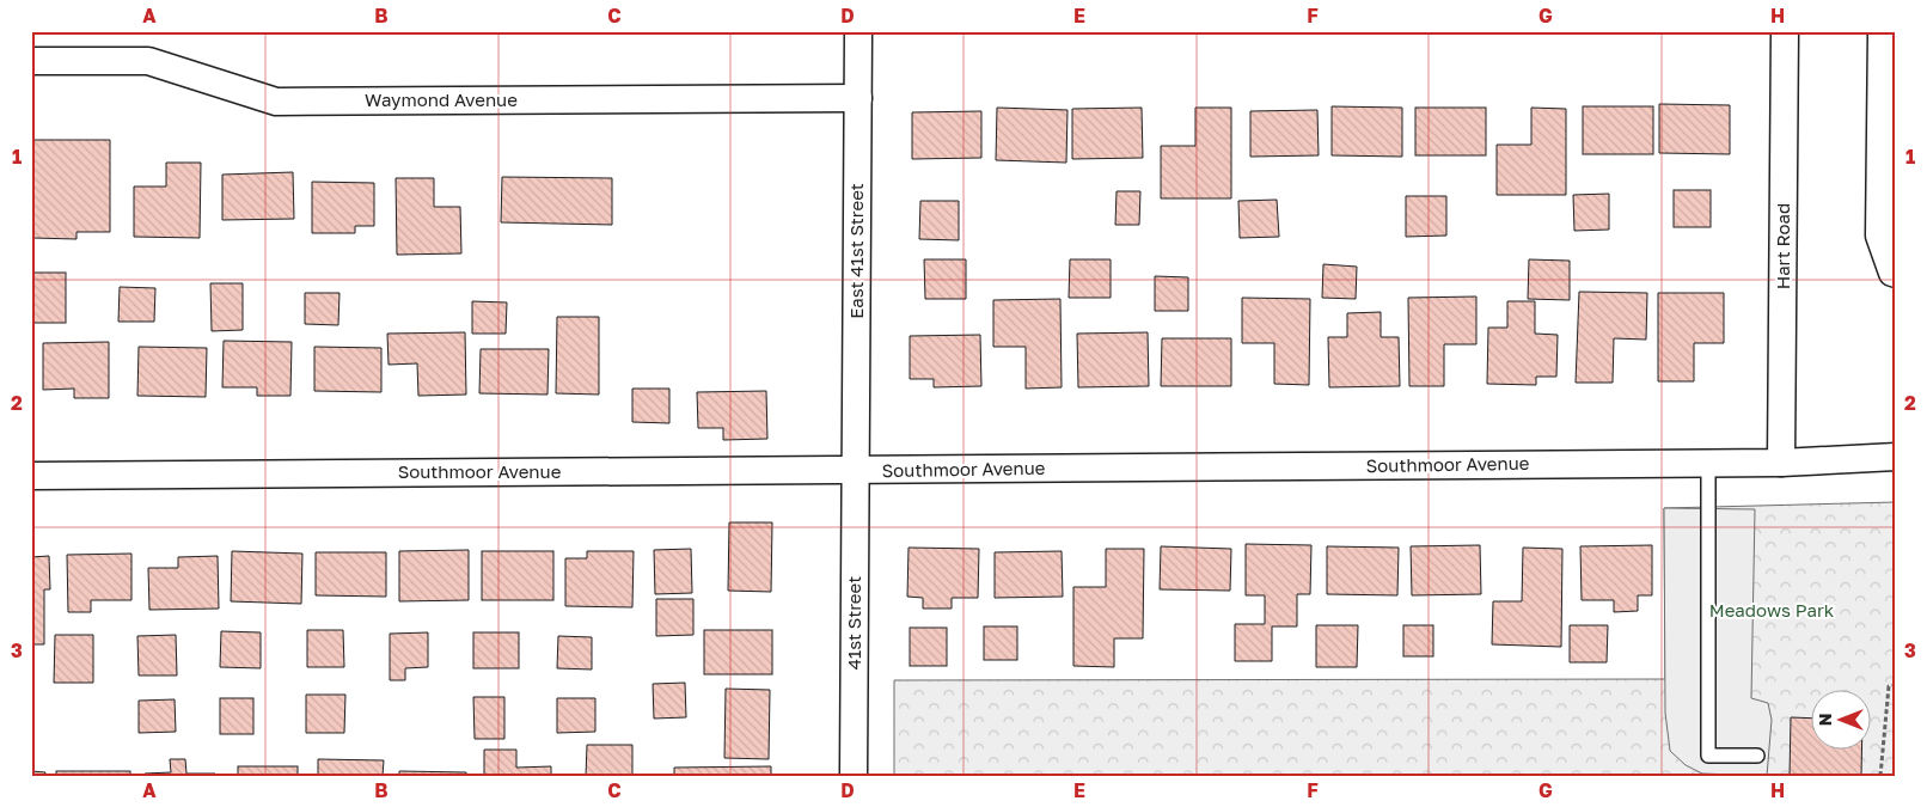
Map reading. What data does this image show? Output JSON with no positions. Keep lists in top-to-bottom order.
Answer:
{
  "streets": {
    "street": [
      "Waymond Avenue",
      "Hart Road",
      "East 41st Street",
      "Southmoor Avenue",
      "41st Street"
    ]
  },
  "crossings": [
    ["Waymond Avenue", "East 41st Street"],
    ["Hart Road", "Southmoor Avenue"],
    ["East 41st Street", "Southmoor Avenue"],
    ["East 41st Street", "41st Street"],
    ["Southmoor Avenue", "41st Street"]
  ],
  "parks": ["Meadows Park"],
  "north": "left",
  "grid": {
    "columns": [
      "A",
      "B",
      "C",
      "D",
      "E",
      "F",
      "G",
      "H"
    ],
    "rows": ["1", "2", "3"]
  }
}
